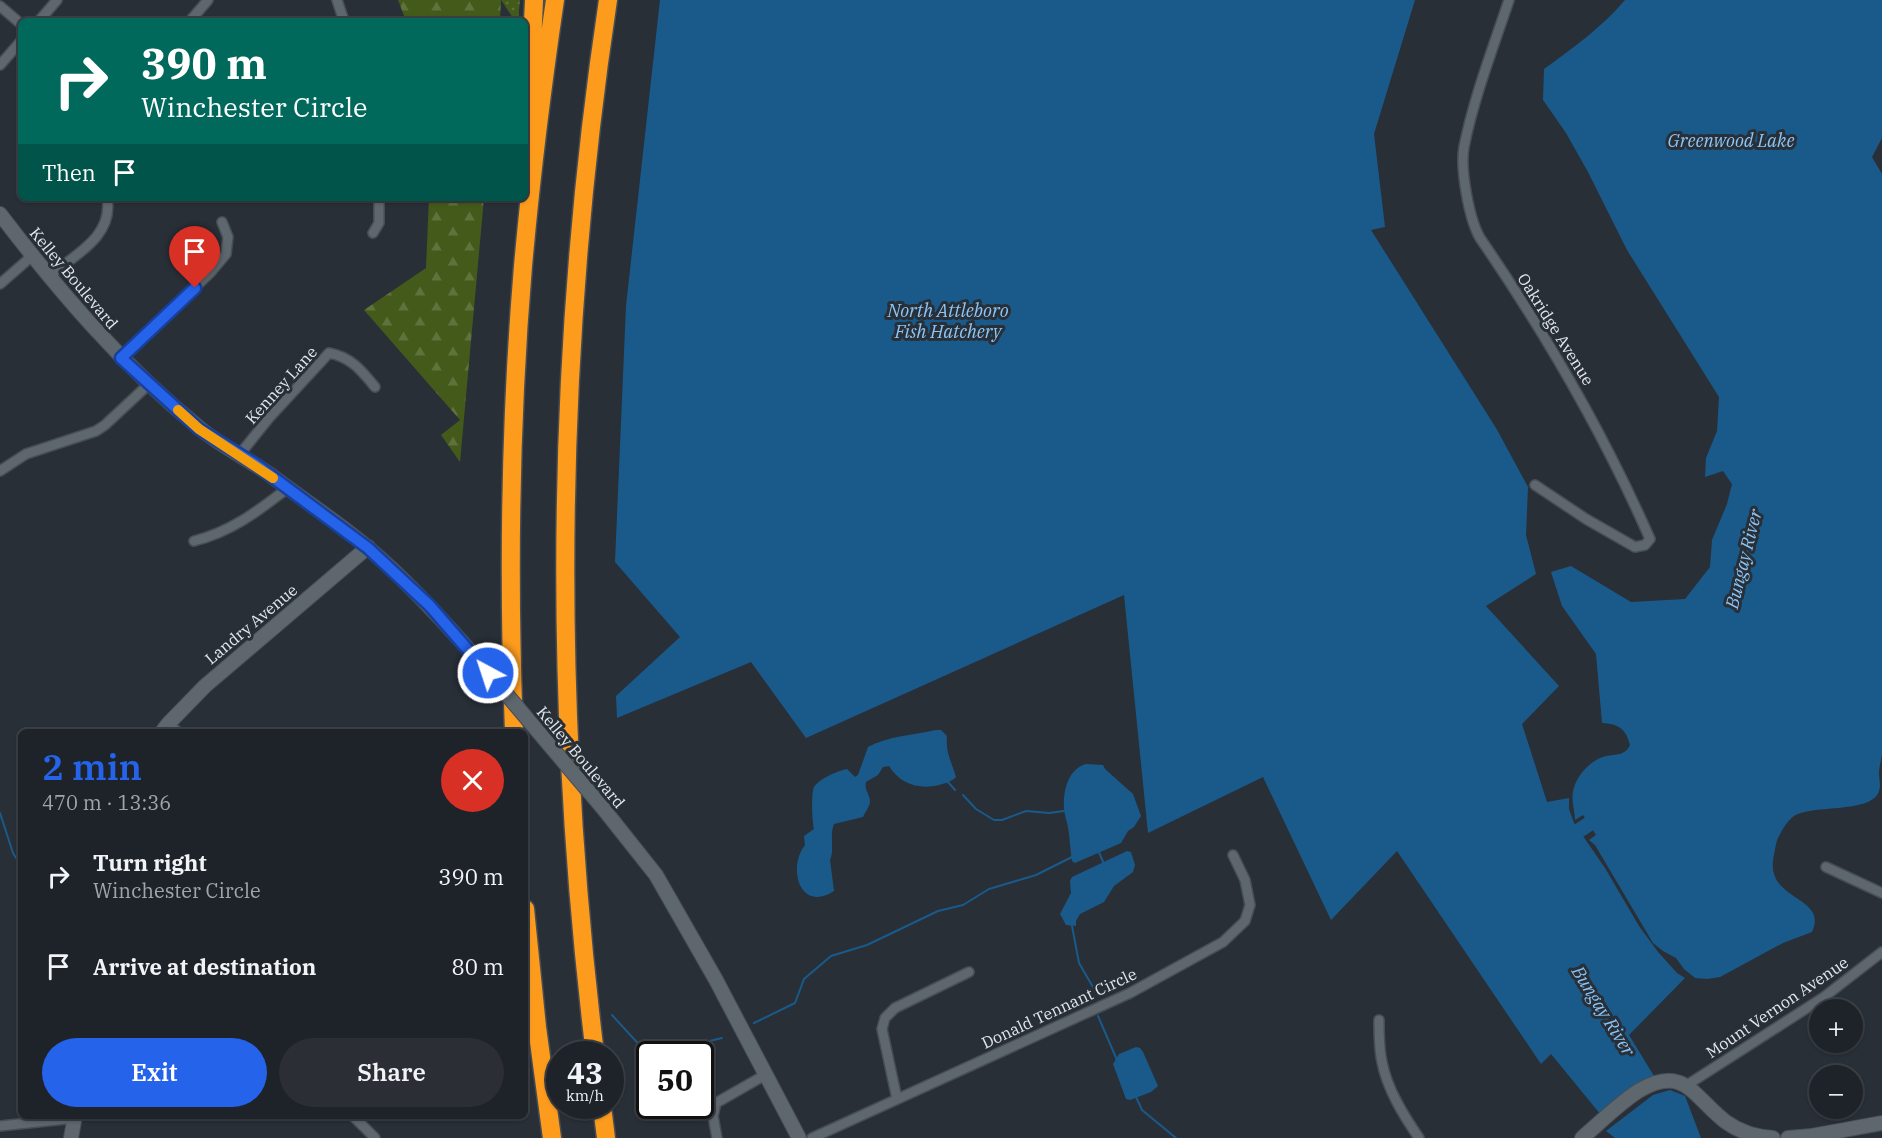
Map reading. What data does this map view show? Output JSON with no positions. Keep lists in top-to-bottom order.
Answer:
{
  "streets": {
    "main road": ["Kelley Boulevard", "Landry Avenue"],
    "street": [
      "Oakridge Avenue",
      "Kenney Lane",
      "Mount Vernon Avenue",
      "Donald Tennant Circle"
    ]
  },
  "crossings": [
    ["Kelley Boulevard", "Kenney Lane"],
    ["Kelley Boulevard", "Landry Avenue"]
  ],
  "water": ["Greenwood Lake", "North Attleboro Fish Hatchery", "Bungay River"],
  "page": {
    "turn": ["390 m", "Winchester Circle"],
    "then": "Then",
    "heading": ["2 min", "470 m · 13:36"],
    "list": [
      {
        "name": "Turn right",
        "note": "Winchester Circle",
        "value": "390 m"
      },
      {
        "name": "Arrive at destination",
        "value": "80 m"
      }
    ],
    "map_buttons": ["+", "−"],
    "buttons": ["Exit", "Share"],
    "speed": "43 km/h",
    "limit": "50"
  }
}
